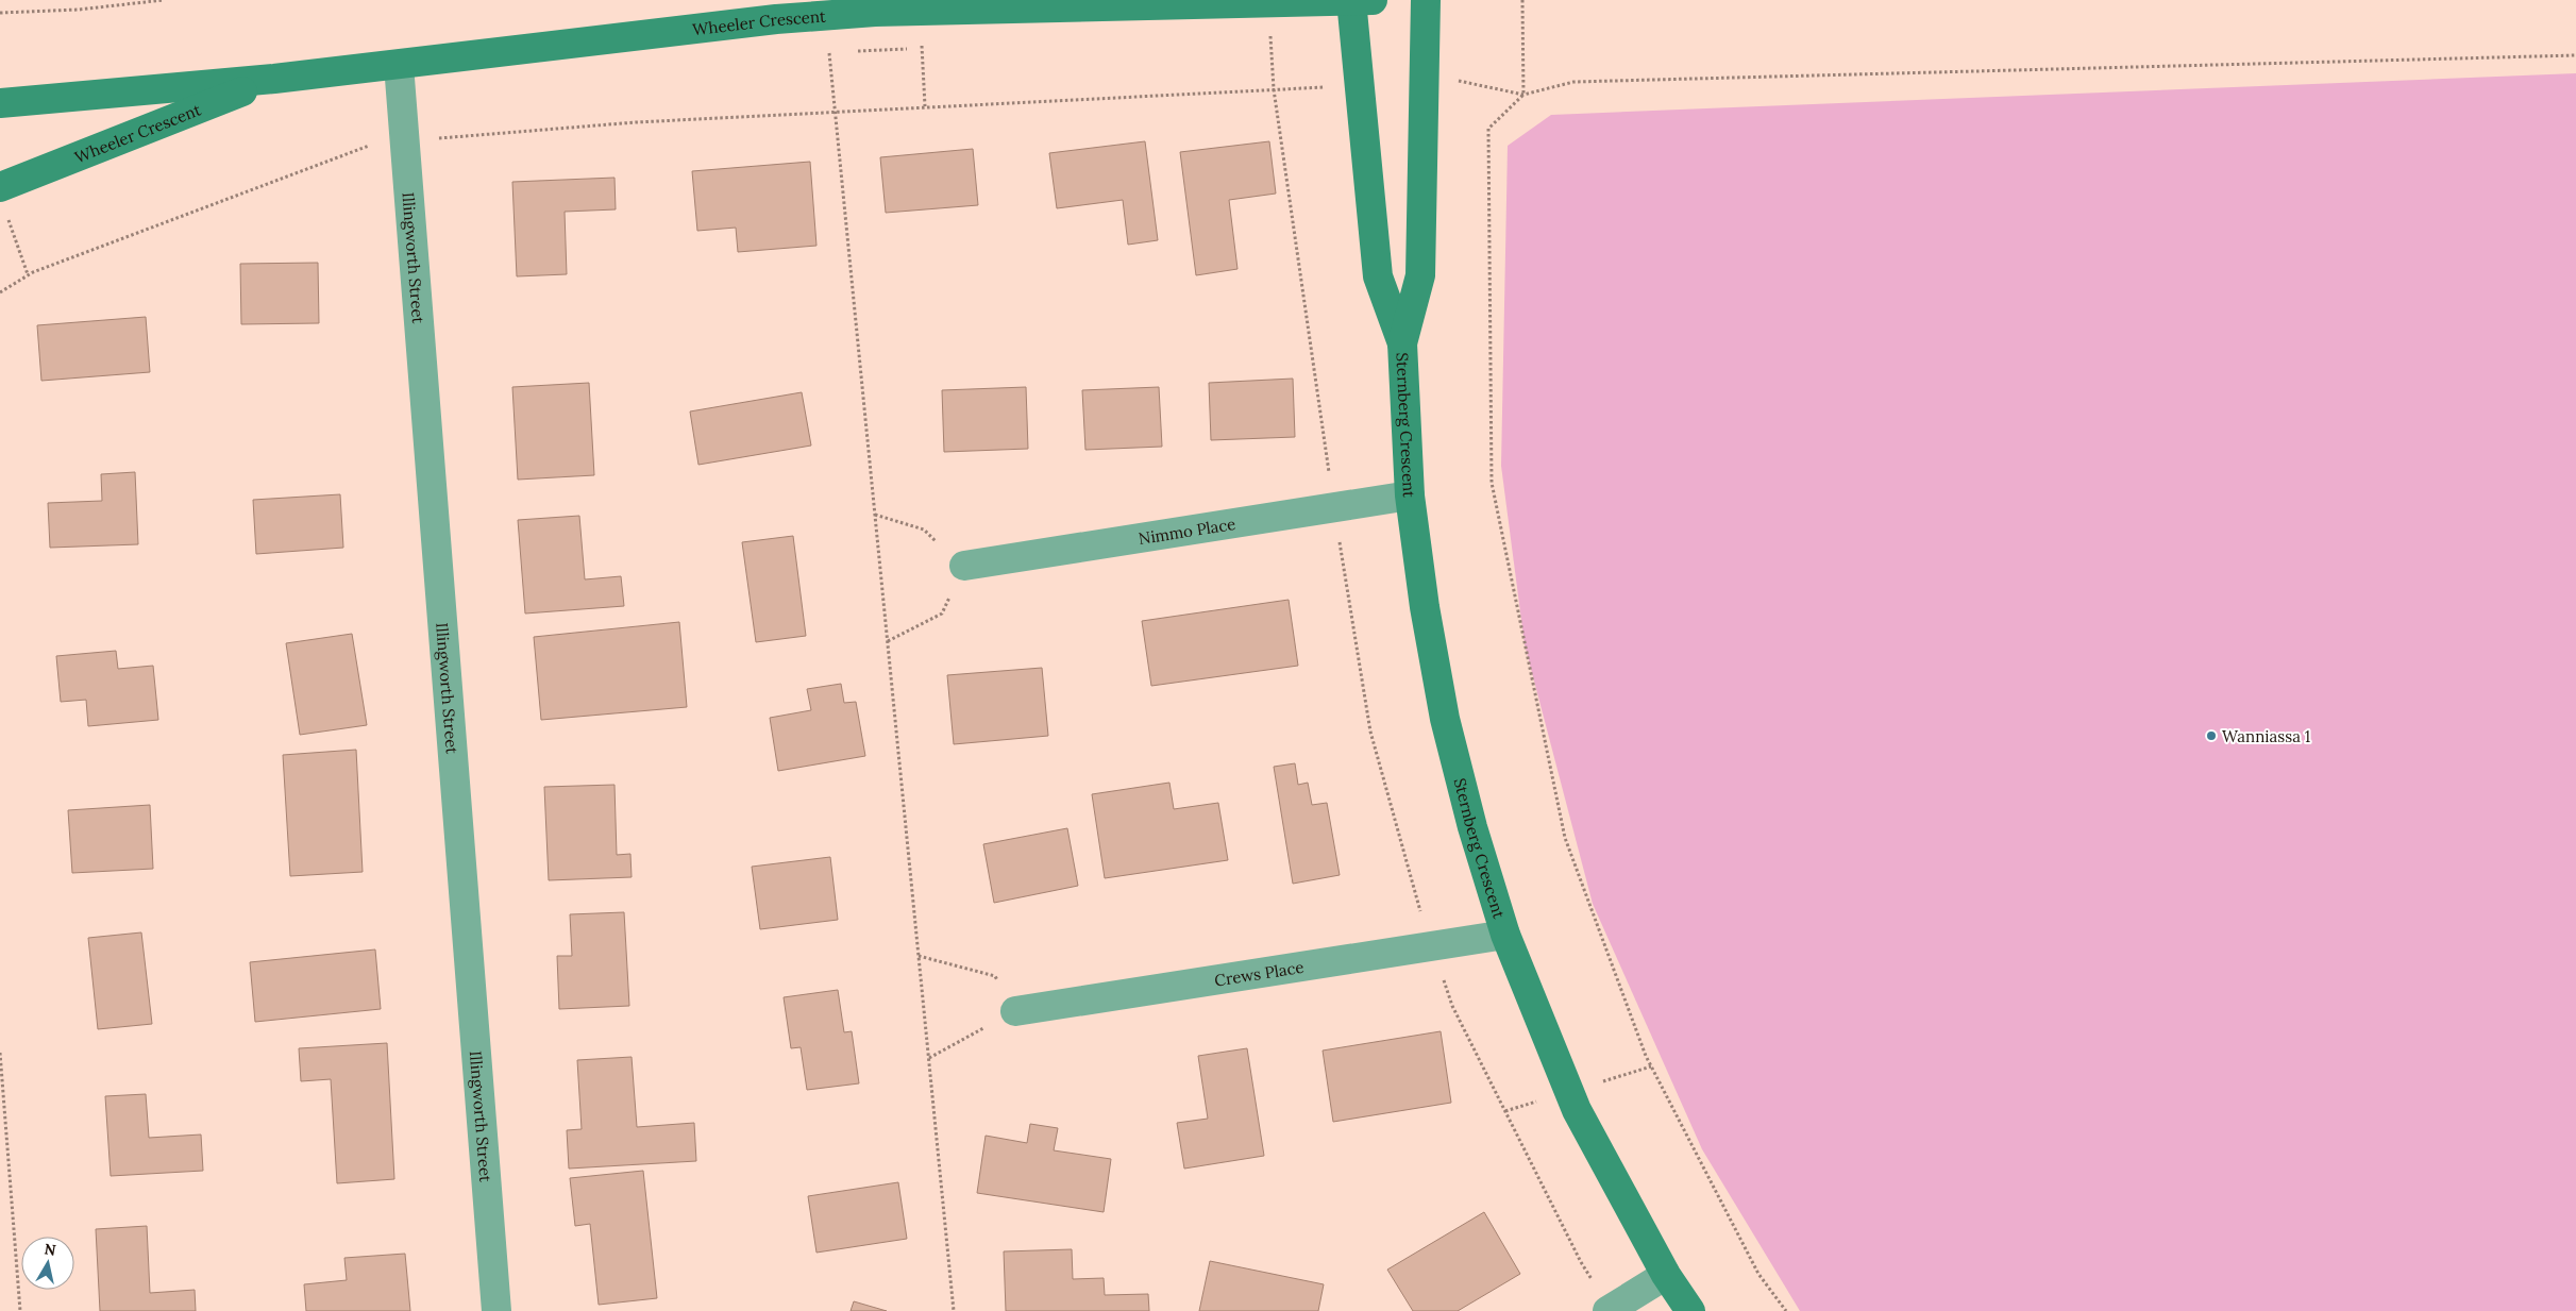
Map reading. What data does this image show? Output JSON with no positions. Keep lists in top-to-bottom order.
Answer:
{
  "streets": {
    "street": [
      "Wheeler Crescent",
      "Illingworth Street",
      "Sternberg Crescent",
      "Nimmo Place",
      "Crews Place"
    ]
  },
  "crossings": [
    ["Wheeler Crescent", "Illingworth Street"],
    ["Wheeler Crescent", "Sternberg Crescent"],
    ["Sternberg Crescent", "Nimmo Place"],
    ["Sternberg Crescent", "Crews Place"]
  ],
  "places": ["Wanniassa 1"],
  "north": "top"
}
